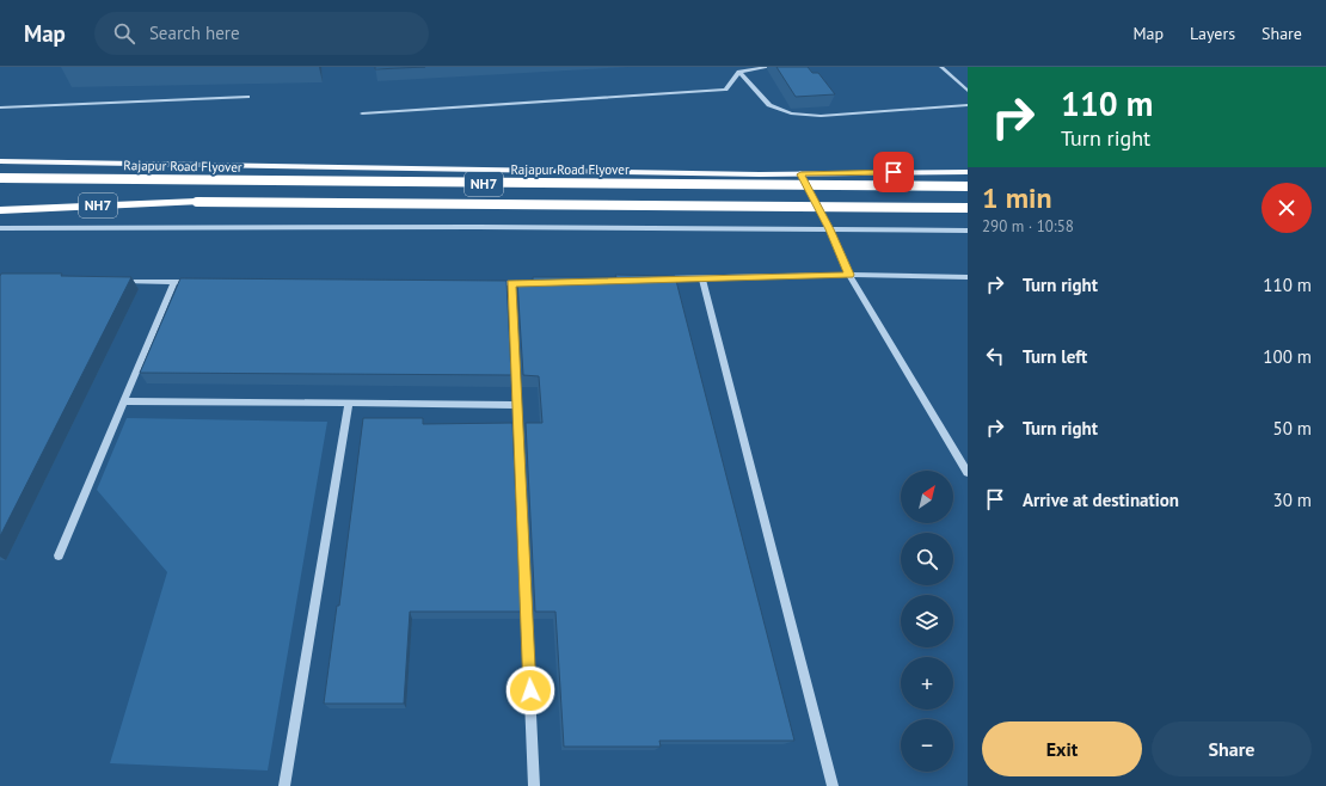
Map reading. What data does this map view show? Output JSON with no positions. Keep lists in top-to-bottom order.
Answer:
{
  "streets": {
    "highway": ["Rajapur Road Flyover", "NH7"]
  },
  "north": "top right",
  "page": {
    "header": "Map",
    "search": "Search here",
    "nav": ["Map", "Layers", "Share"],
    "turn": ["110 m", "Turn right"],
    "heading": ["1 min", "290 m · 10:58"],
    "list": [
      {
        "name": "Turn right",
        "value": "110 m"
      },
      {
        "name": "Turn left",
        "value": "100 m"
      },
      {
        "name": "Turn right",
        "value": "50 m"
      },
      {
        "name": "Arrive at destination",
        "value": "30 m"
      }
    ],
    "map_buttons": ["+", "−"],
    "buttons": ["Exit", "Share"]
  }
}
